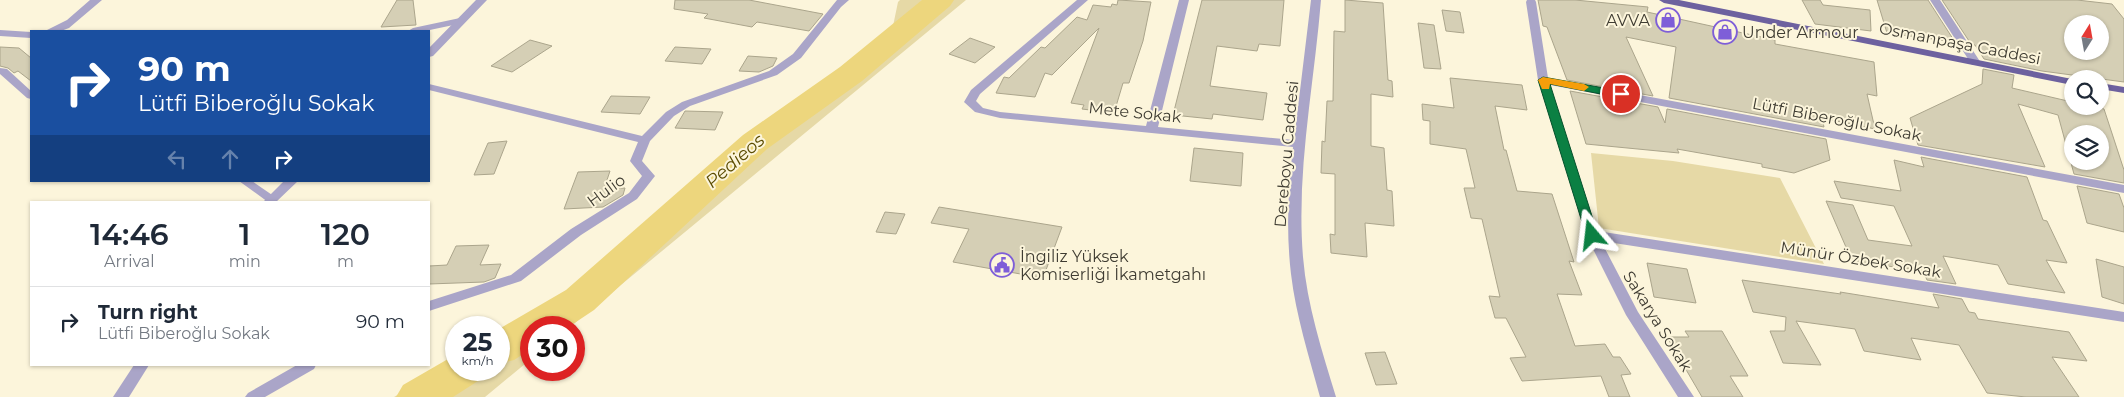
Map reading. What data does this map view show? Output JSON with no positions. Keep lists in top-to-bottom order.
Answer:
{
  "streets": {
    "main road": ["Osmanpaşa Caddesi"],
    "street": [
      "Mete Sokak",
      "Lütfi Biberoğlu Sokak",
      "Dereboyu Caddesi",
      "Hulio",
      "Münür Özbek Sokak",
      "Sakarya Sokak"
    ]
  },
  "crossings": [
    ["Mete Sokak", "Dereboyu Caddesi"],
    ["Lütfi Biberoğlu Sokak", "Sakarya Sokak"],
    ["Münür Özbek Sokak", "Sakarya Sokak"]
  ],
  "water": ["Pedieos"],
  "places": {
    "shop": ["AVVA", "Under Armour"],
    "public building": ["İngiliz Yüksek Komiserliği İkametgahı"]
  },
  "north": "top",
  "page": {
    "turn": ["90 m", "Lütfi Biberoğlu Sokak"],
    "eta": [
      "14:46",
      "Arrival",
      "1",
      "min",
      "120",
      "m"
    ],
    "list": [
      {
        "name": "Turn right",
        "note": "Lütfi Biberoğlu Sokak",
        "value": "90 m"
      }
    ],
    "speed": "25 km/h",
    "limit": "30"
  }
}
